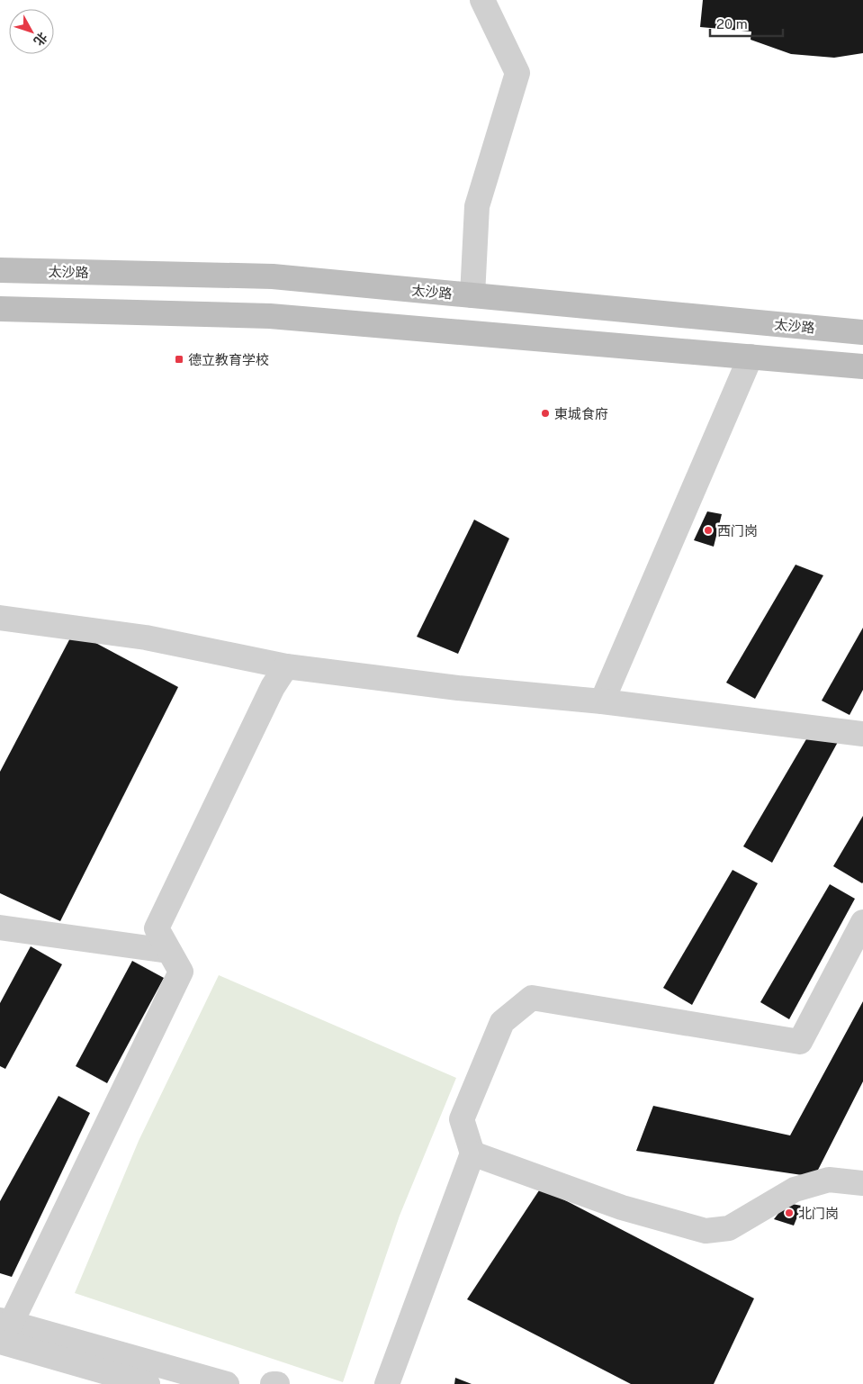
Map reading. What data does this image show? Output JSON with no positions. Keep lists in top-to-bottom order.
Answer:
{
  "streets": {
    "main road": ["太沙路"]
  },
  "places": {
    "transit": ["德立教育学校"],
    "other": ["東城食府", "西门岗", "北门岗"]
  },
  "scale_bar": "20 m",
  "north": "bottom right"
}
